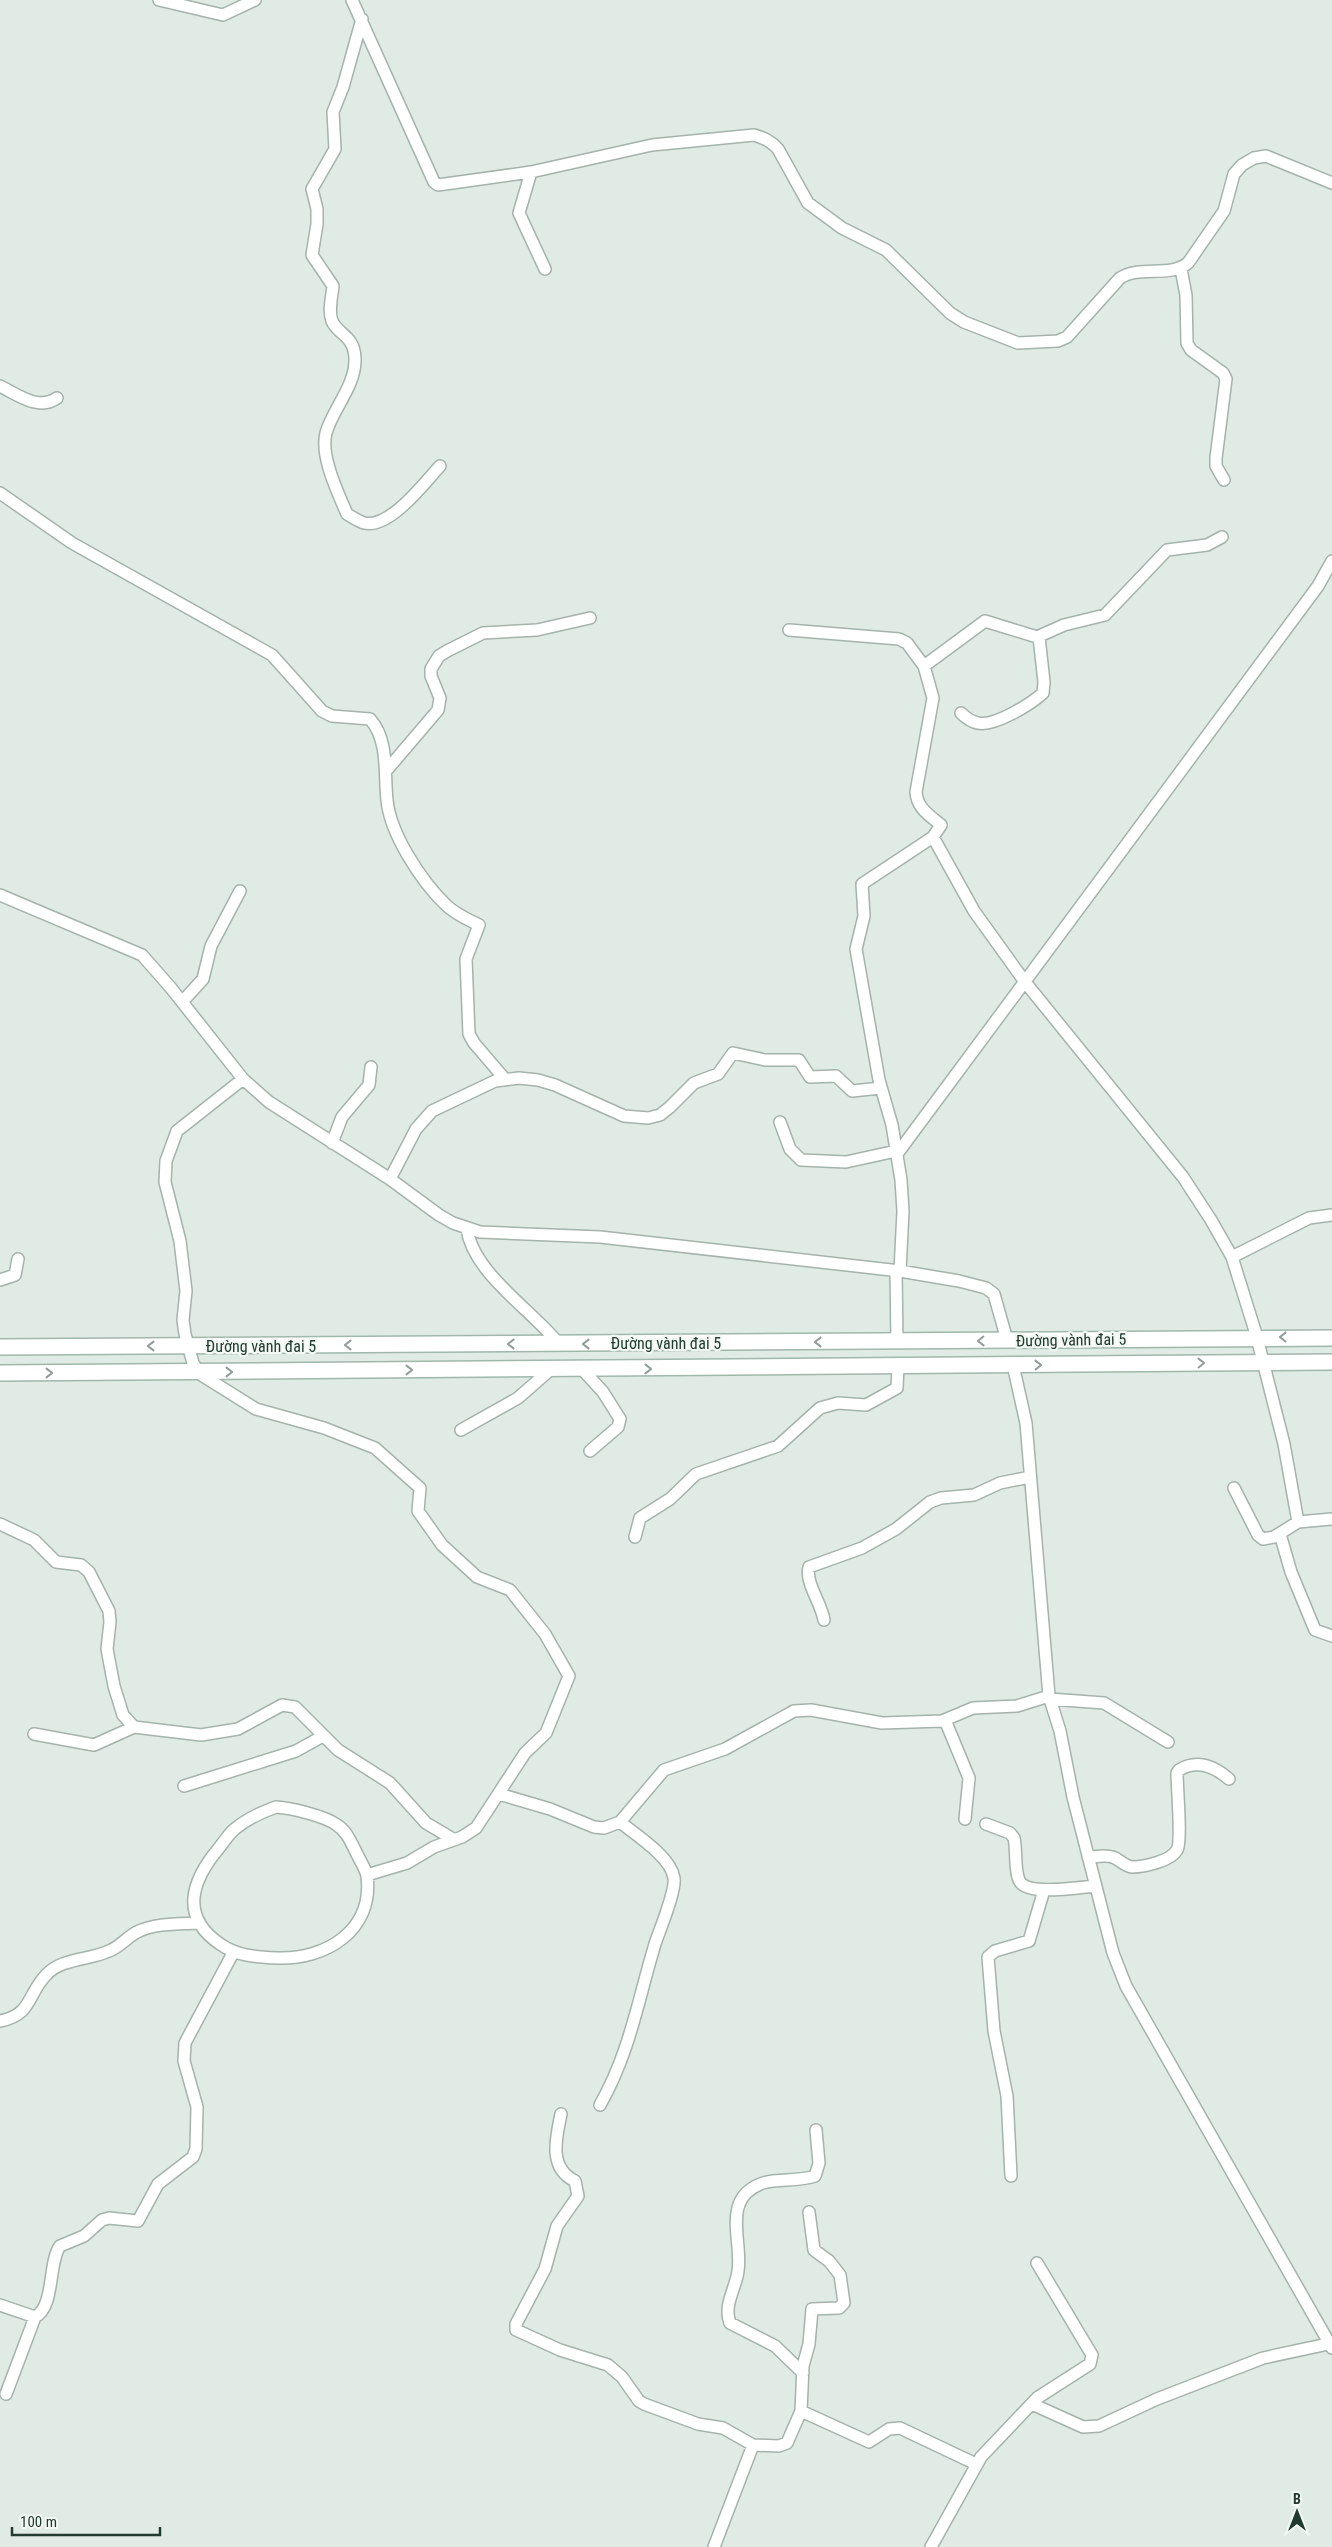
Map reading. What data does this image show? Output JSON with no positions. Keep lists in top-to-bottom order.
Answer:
{
  "streets": {
    "main road": ["Đường vành đai 5"]
  },
  "scale_bar": "100 m",
  "north": "top"
}
